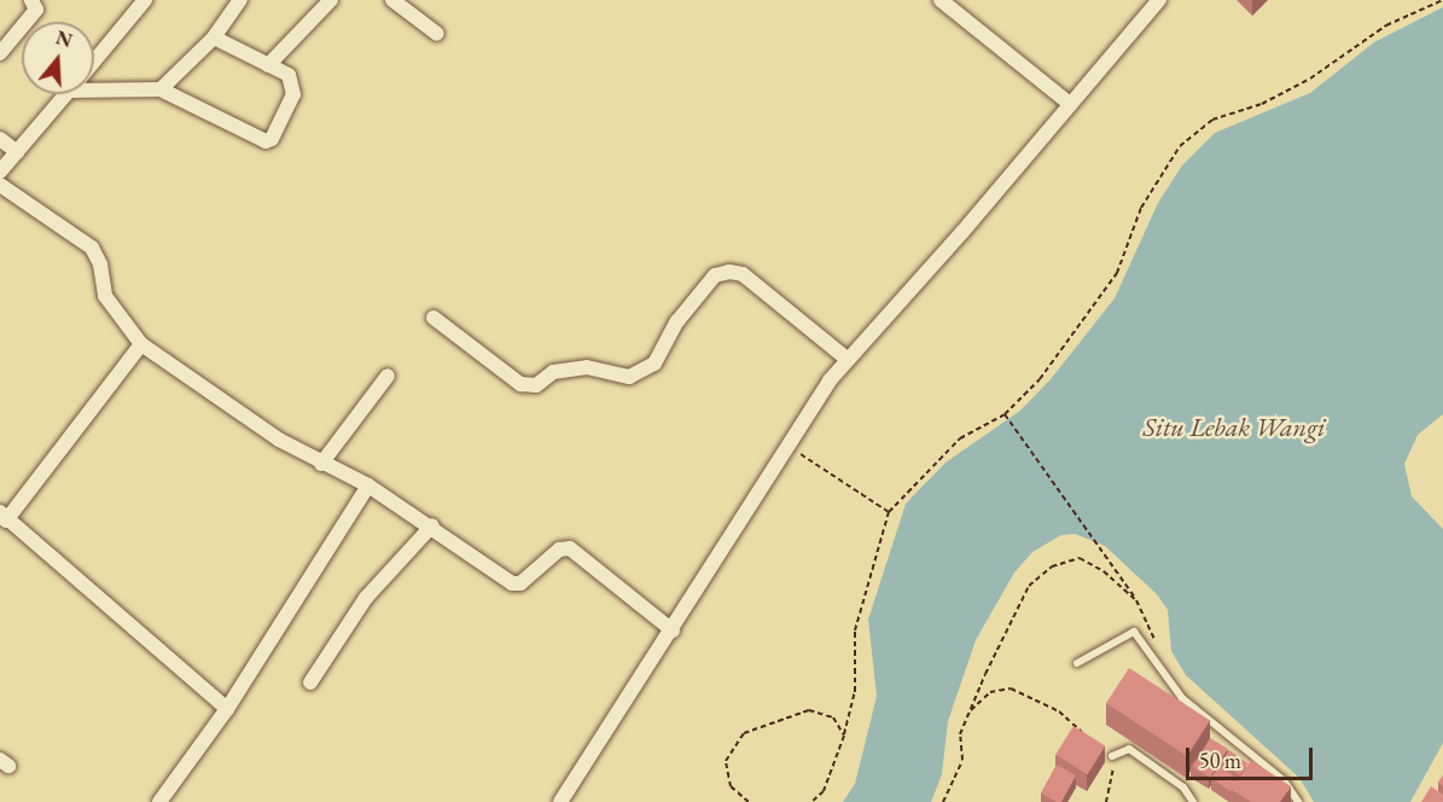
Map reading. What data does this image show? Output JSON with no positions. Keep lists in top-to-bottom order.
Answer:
{
  "water": ["Situ Lebak Wangi"],
  "scale_bar": "50 m",
  "north": "top"
}
